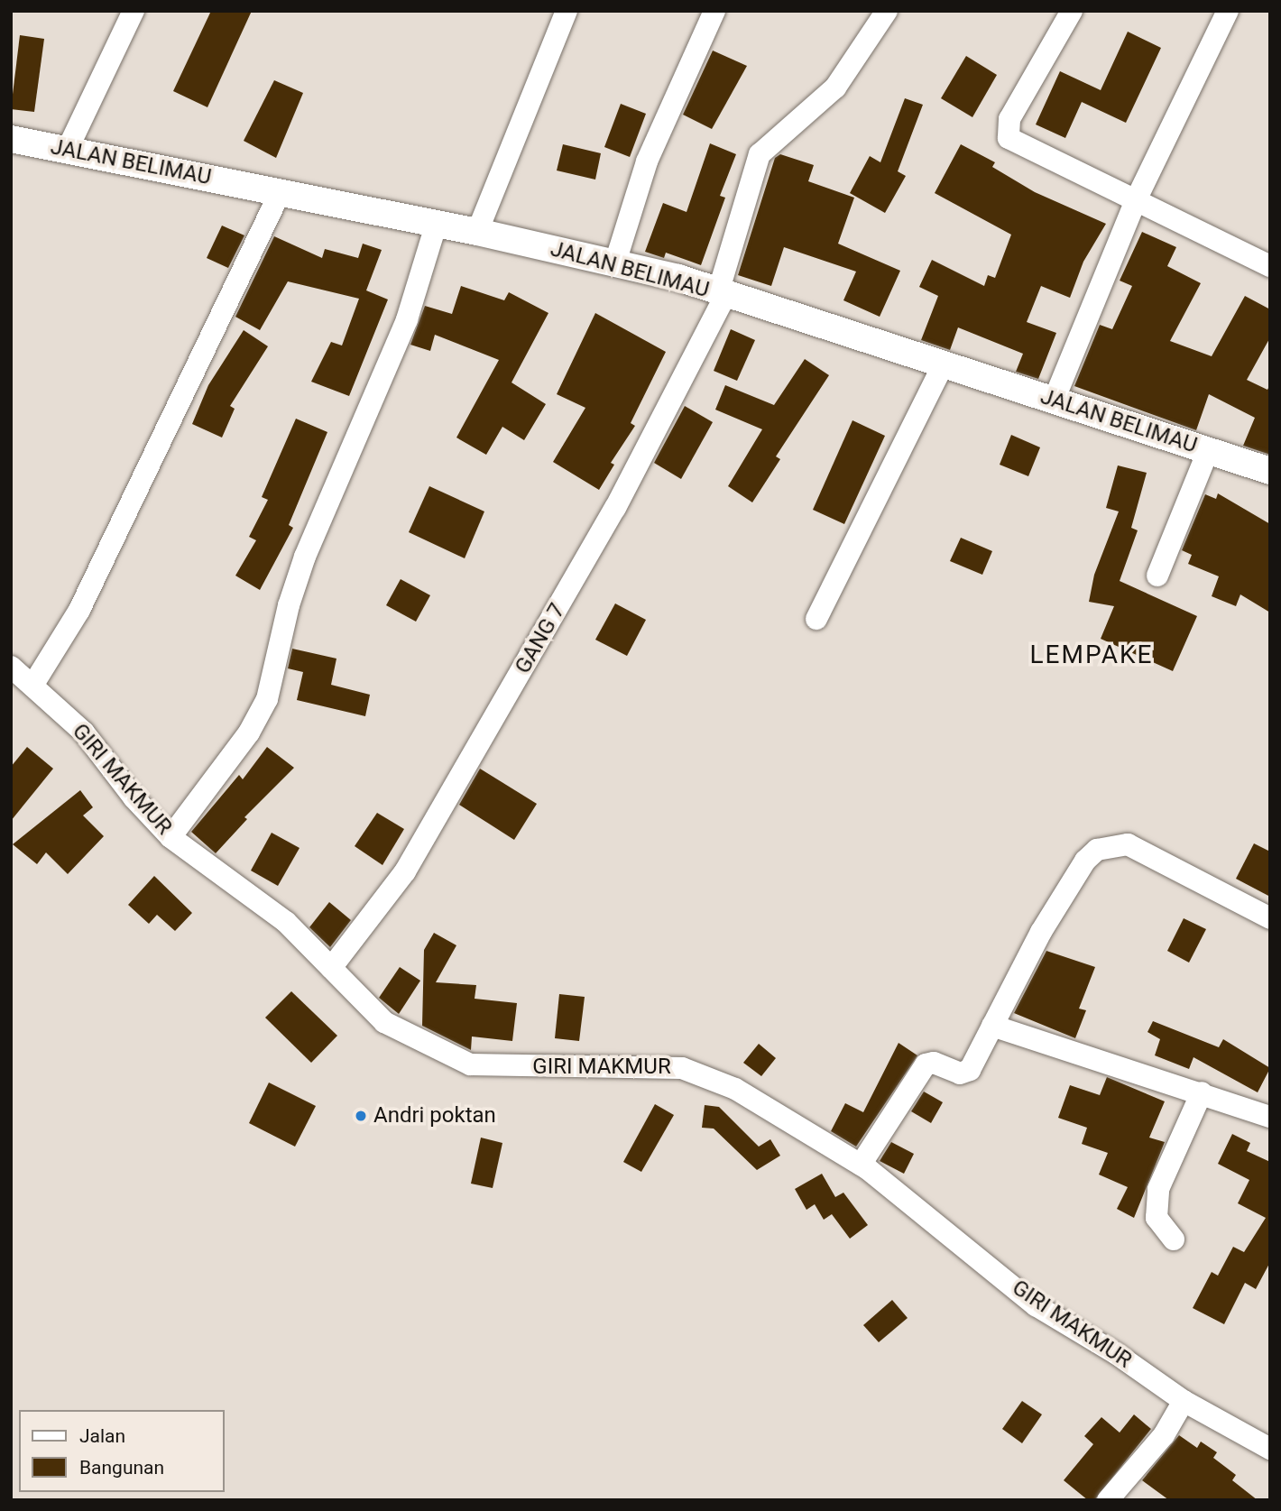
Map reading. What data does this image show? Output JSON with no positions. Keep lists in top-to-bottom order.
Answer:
{
  "streets": {
    "street": ["JALAN BELIMAU", "GANG 7", "GIRI MAKMUR"]
  },
  "crossings": [
    ["JALAN BELIMAU", "GANG 7"],
    ["GANG 7", "GIRI MAKMUR"]
  ],
  "districts": ["LEMPAKE"],
  "places": ["Andri poktan"],
  "legend": ["Jalan", "Bangunan"]
}
